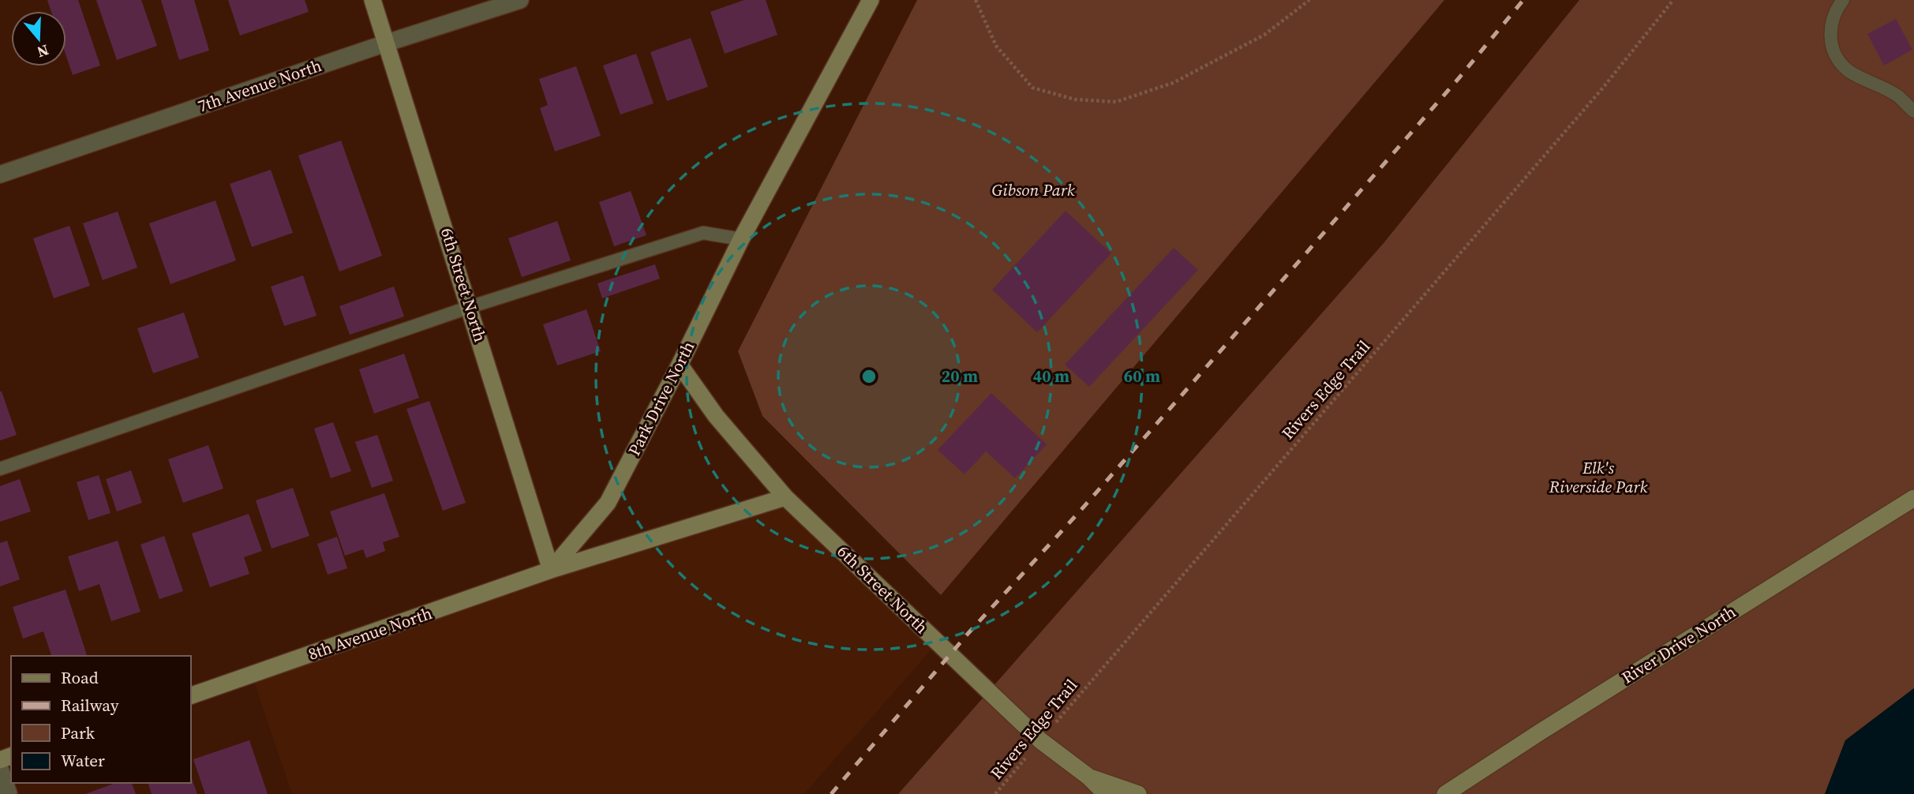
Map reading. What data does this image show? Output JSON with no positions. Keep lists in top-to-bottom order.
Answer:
{
  "streets": {
    "street": [
      "7th Avenue North",
      "6th Street North",
      "Park Drive North",
      "8th Avenue North",
      "River Drive North"
    ],
    "path": ["Rivers Edge Trail"]
  },
  "crossings": [
    ["7th Avenue North", "6th Street North"],
    ["6th Street North", "Rivers Edge Trail"],
    ["6th Street North", "Park Drive North"],
    ["6th Street North", "8th Avenue North"],
    ["Park Drive North", "8th Avenue North"]
  ],
  "parks": ["Gibson Park", "Elk's Riverside Park"],
  "legend": [
    "Road",
    "Railway",
    "Park",
    "Water"
  ],
  "north": "bottom",
  "rings": ["20 m", "40 m", "60 m"]
}
